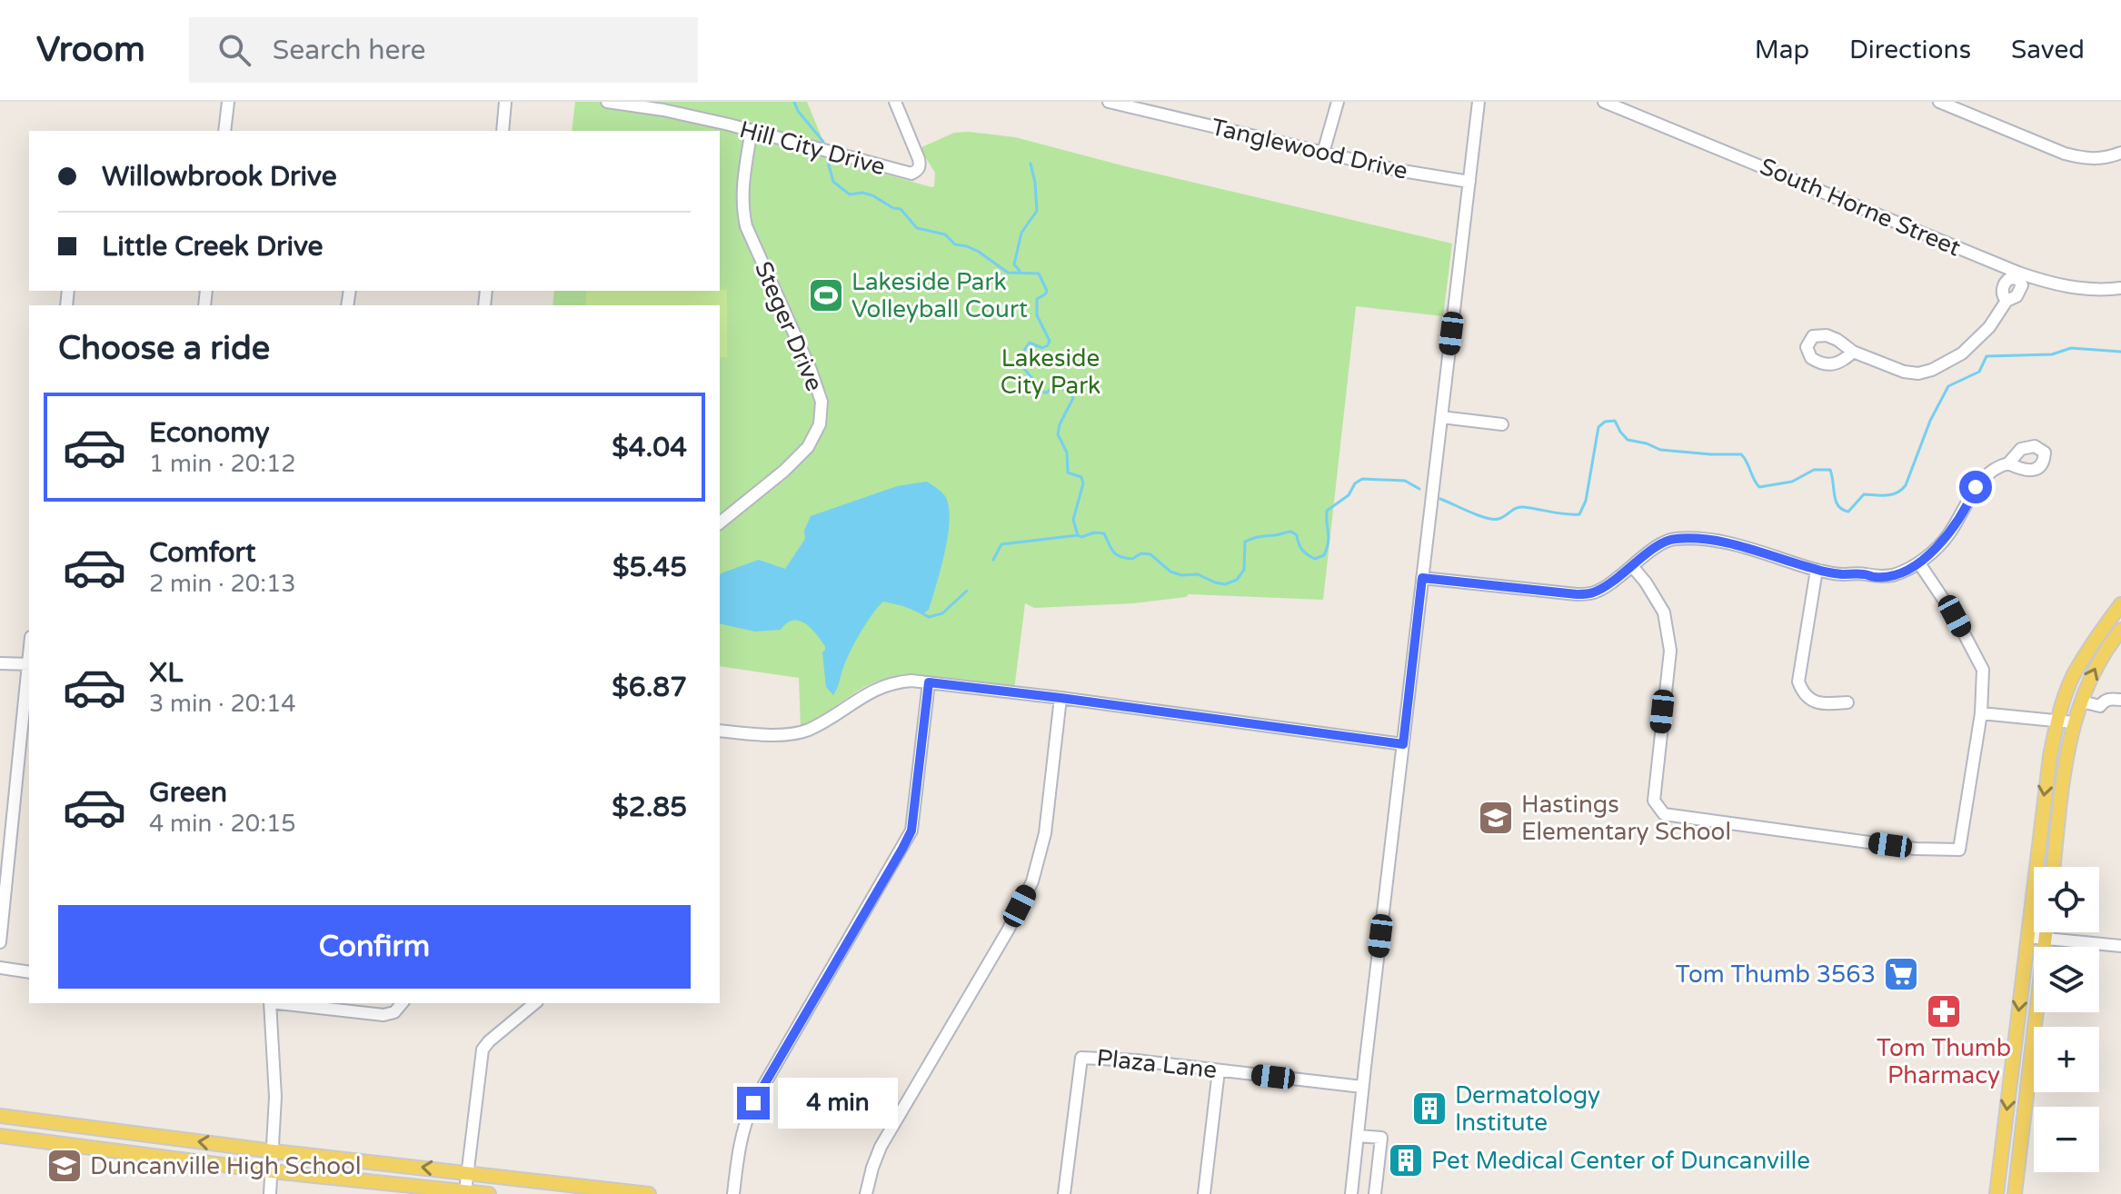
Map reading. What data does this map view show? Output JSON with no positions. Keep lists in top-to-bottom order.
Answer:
{
  "streets": {
    "street": [
      "Hill City Drive",
      "Tanglewood Drive",
      "South Horne Street",
      "Steger Drive",
      "Plaza Lane"
    ]
  },
  "crossings": [
    ["Hill City Drive", "Steger Drive"]
  ],
  "parks": ["Lakeside City Park"],
  "places": {
    "sports": ["Lakeside Park Volleyball Court"],
    "school or university": ["Hastings Elementary School", "Duncanville High School"],
    "supermarket": ["Tom Thumb 3563"],
    "pharmacy": ["Tom Thumb Pharmacy"],
    "building": ["Dermatology Institute", "Pet Medical Center of Duncanville"]
  },
  "page": {
    "header": "Vroom",
    "search": "Search here",
    "nav": ["Map", "Directions", "Saved"],
    "banner": ["Willowbrook Drive", "Little Creek Drive"],
    "heading": "Choose a ride",
    "list": [
      {
        "name": "Economy",
        "note": "1 min · 20:12",
        "value": "$4.04"
      },
      {
        "name": "Comfort",
        "note": "2 min · 20:13",
        "value": "$5.45"
      },
      {
        "name": "XL",
        "note": "3 min · 20:14",
        "value": "$6.87"
      },
      {
        "name": "Green",
        "note": "4 min · 20:15",
        "value": "$2.85"
      }
    ],
    "map_buttons": ["+", "−"],
    "buttons": "Confirm",
    "bubble": "4 min"
  }
}
